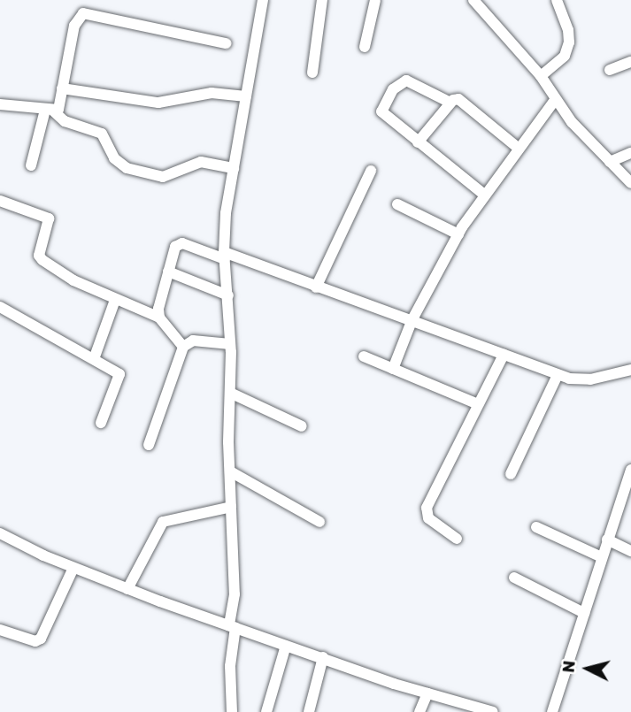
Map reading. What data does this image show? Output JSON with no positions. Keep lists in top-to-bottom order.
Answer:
{
  "north": "left"
}
